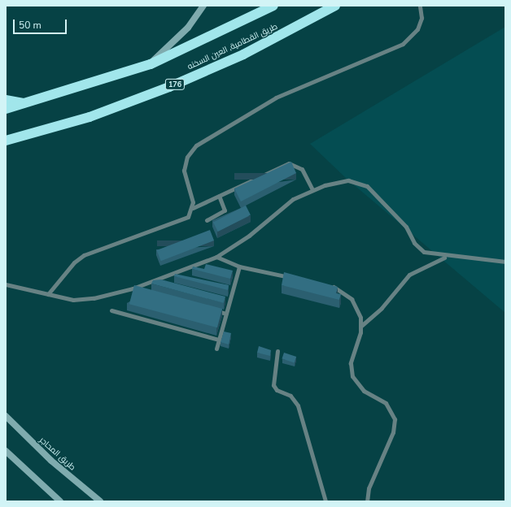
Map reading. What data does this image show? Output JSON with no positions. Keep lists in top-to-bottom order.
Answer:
{
  "streets": {
    "highway": ["طريق القطامية, العين السخنه", "176"],
    "street": ["طريق المحاجر"]
  },
  "scale_bar": "50 m"
}
